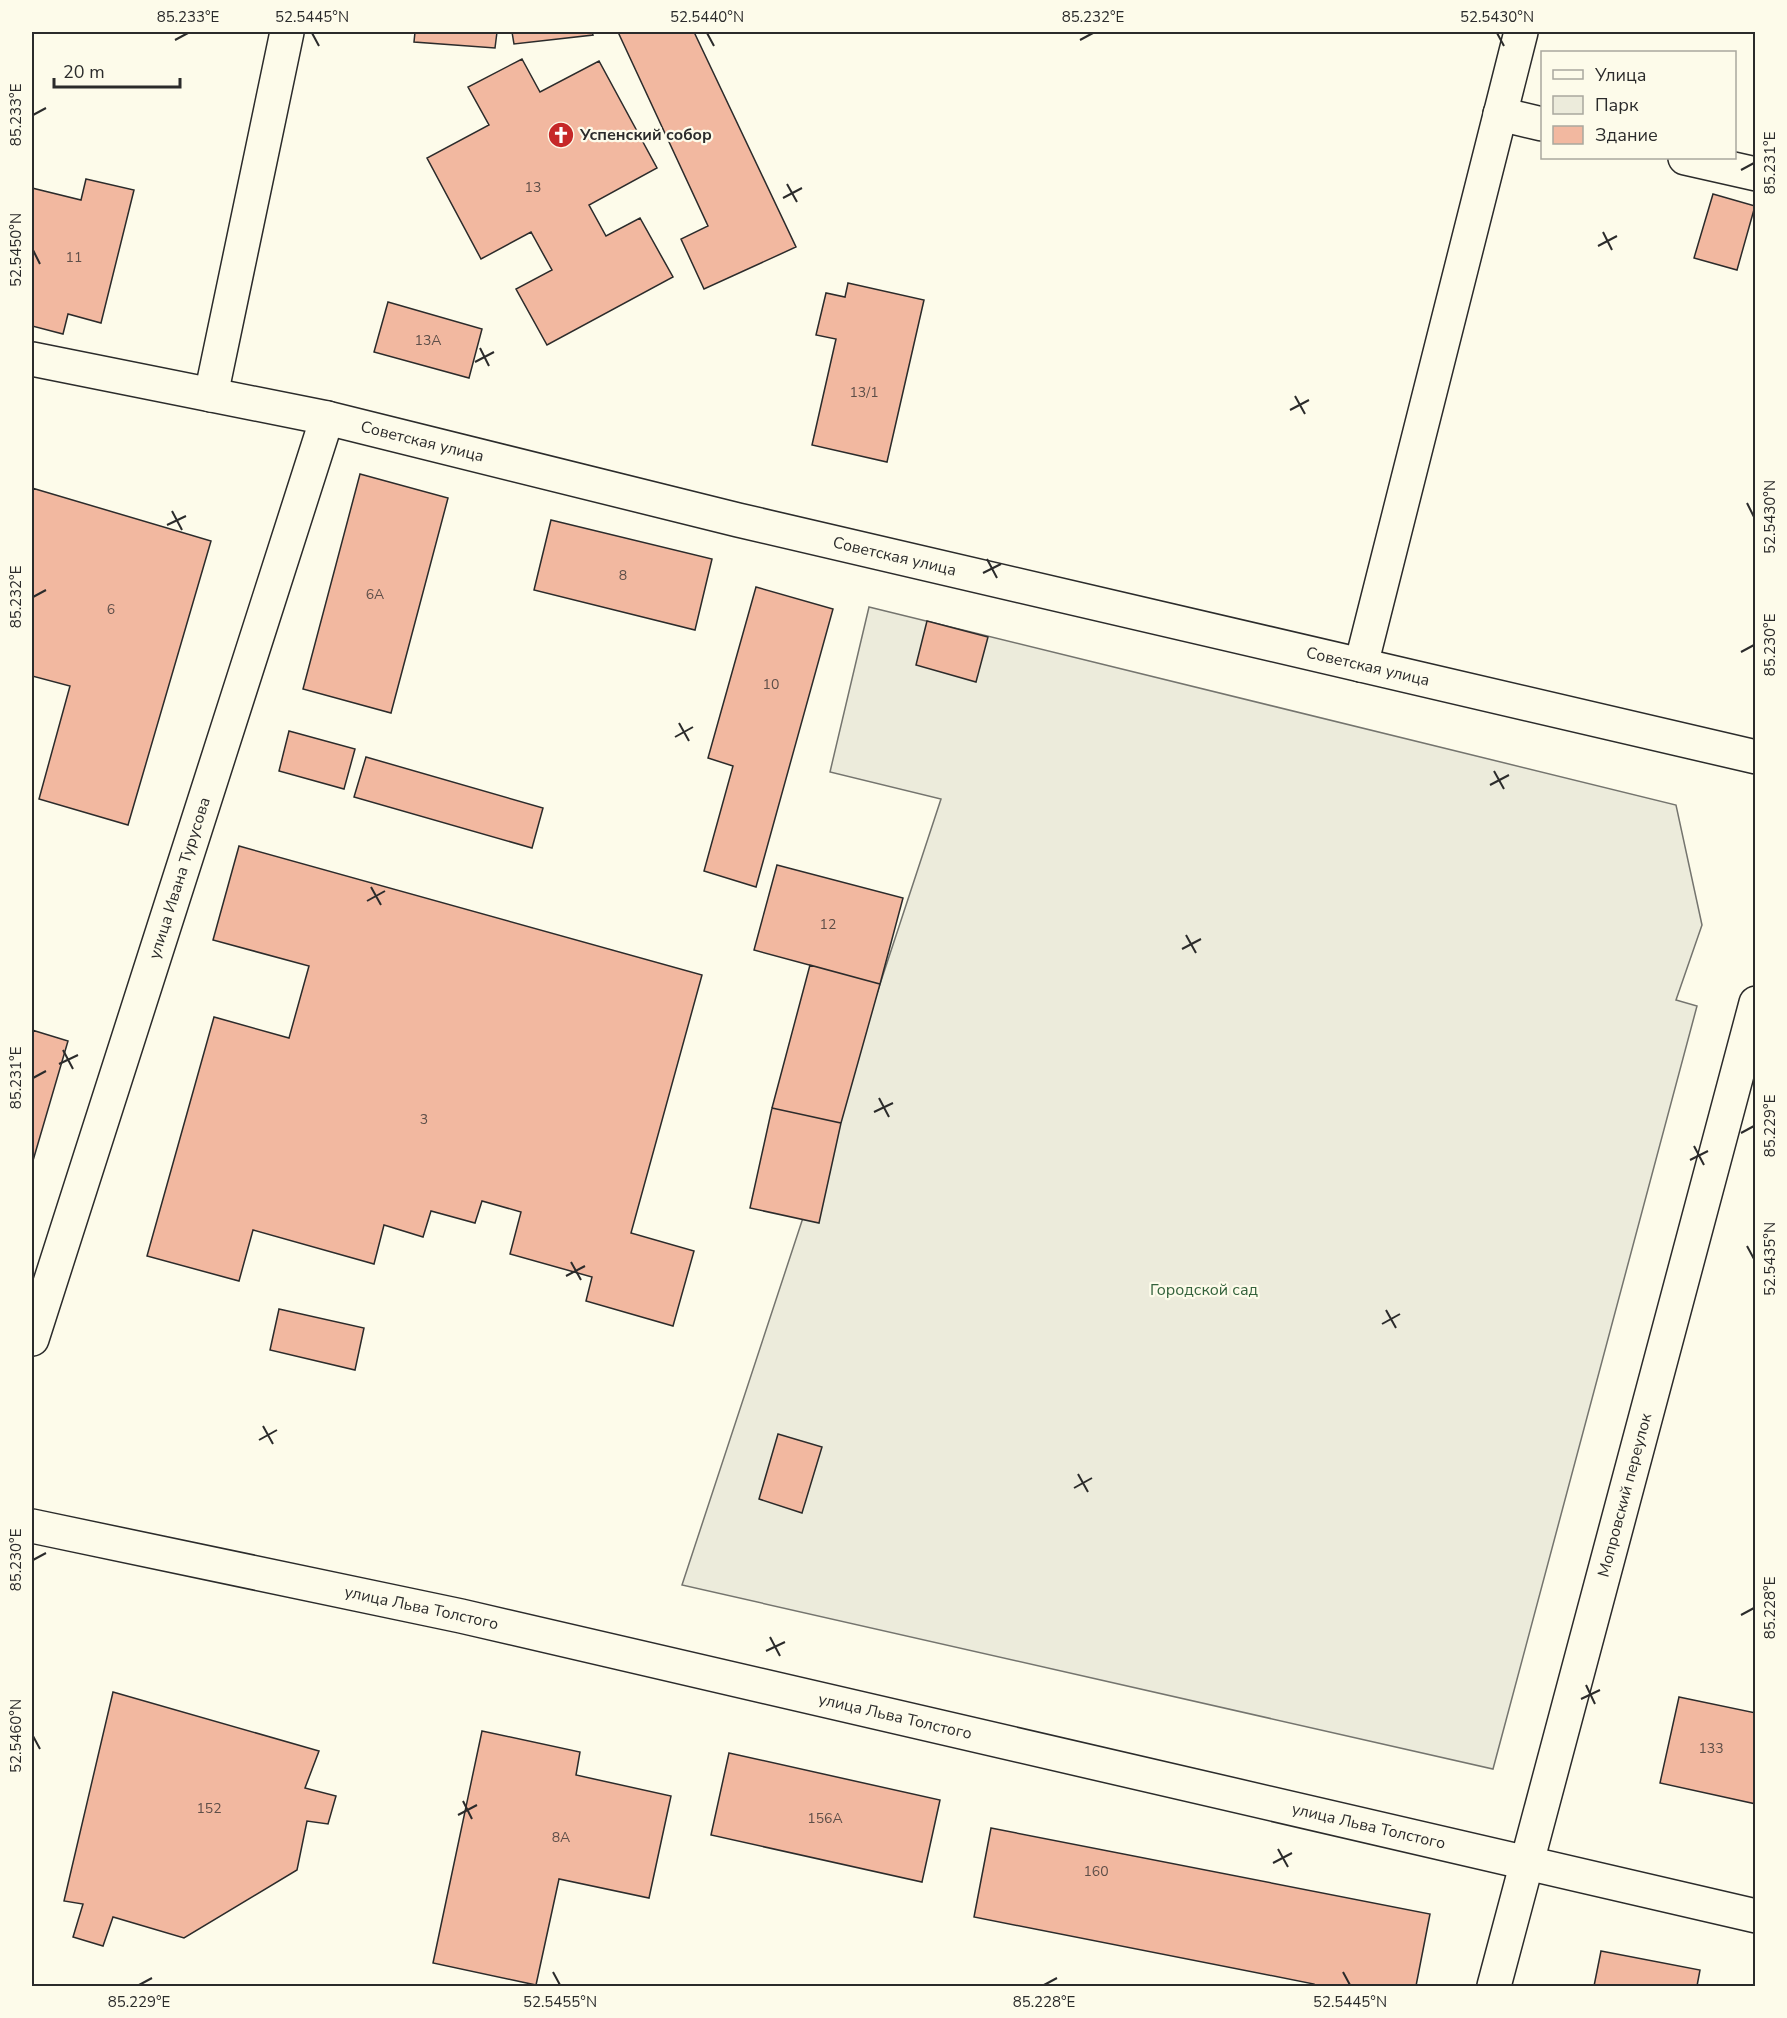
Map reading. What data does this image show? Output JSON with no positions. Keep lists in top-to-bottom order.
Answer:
{
  "streets": {
    "street": [
      "Советская улица",
      "улица Ивана Турусова",
      "Мопровский переулок",
      "улица Льва Толстого"
    ]
  },
  "crossings": [
    ["Советская улица", "улица Ивана Турусова"],
    ["Мопровский переулок", "улица Льва Толстого"]
  ],
  "parks": ["Городской сад"],
  "places": {
    "church": ["Успенский собор"]
  },
  "house_numbers": [
    "13",
    "11",
    "13А",
    "13/1",
    "8",
    "6А",
    "6",
    "10",
    "12",
    "3",
    "133",
    "152",
    "156А",
    "8А",
    "160"
  ],
  "legend": ["Улица", "Парк", "Здание"],
  "scale_bar": "20 m",
  "coordinates": [
    "85.233°E",
    "52.5445°N",
    "52.5440°N",
    "85.232°E",
    "52.5430°N",
    "85.231°E",
    "52.5450°N",
    "85.230°E",
    "85.229°E",
    "52.5435°N",
    "85.228°E",
    "52.5460°N",
    "52.5455°N"
  ]
}
